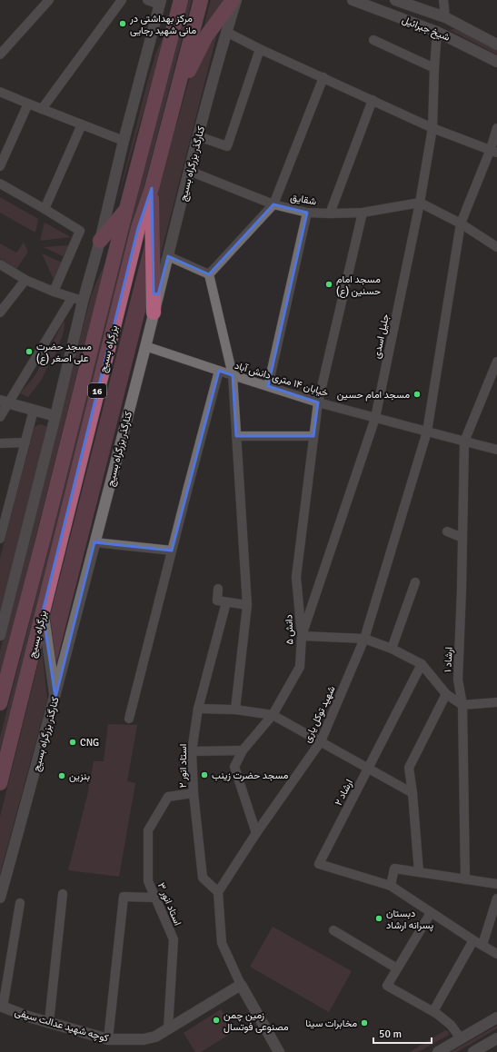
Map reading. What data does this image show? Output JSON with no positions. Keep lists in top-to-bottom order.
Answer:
{
  "streets": {
    "highway": ["بزرگراه بسیج", "16"],
    "street": [
      "شیخ جبرائیل",
      "کنارگذر بزرگراه بسیج",
      "شقایق",
      "جلیل اسدی",
      "خیابان ۱۴ متری دانش آباد",
      "دانش ۵",
      "ارشاد ۱",
      "شهید توکل یاری",
      "استاد انور ۲",
      "ارشاد ۲",
      "استاد انور ۳",
      "کوچه شهید عدالت سیفی"
    ]
  },
  "crossings": [
    ["شیخ جبرائیل", "جلیل اسدی"],
    ["کنارگذر بزرگراه بسیج", "شقایق"],
    ["کنارگذر بزرگراه بسیج", "خیابان ۱۴ متری دانش آباد"],
    ["شقایق", "جلیل اسدی"],
    ["شقایق", "دانش ۵"],
    ["جلیل اسدی", "خیابان ۱۴ متری دانش آباد"],
    ["جلیل اسدی", "دانش ۵"],
    ["خیابان ۱۴ متری دانش آباد", "دانش ۵"],
    ["خیابان ۱۴ متری دانش آباد", "ارشاد ۱"],
    ["خیابان ۱۴ متری دانش آباد", "شهید توکل یاری"],
    ["دانش ۵", "شهید توکل یاری"],
    ["شهید توکل یاری", "استاد انور ۲"],
    ["استاد انور ۲", "استاد انور ۳"],
    ["استاد انور ۳", "کوچه شهید عدالت سیفی"]
  ],
  "places": [
    "مرکز بهداشتی در مانی شهید رجایی",
    "مسجد امام حسنین (ع)",
    "مسجد حضرت علی اصغر (ع)",
    "مسجد امام حسین",
    "CNG",
    "مسجد حضرت زینب",
    "بنزین",
    "دبستان پسرانه ارشاد",
    "زمین چمن مصنوعی فوتسال",
    "مخابرات سینا"
  ],
  "scale_bar": "50 m"
}
